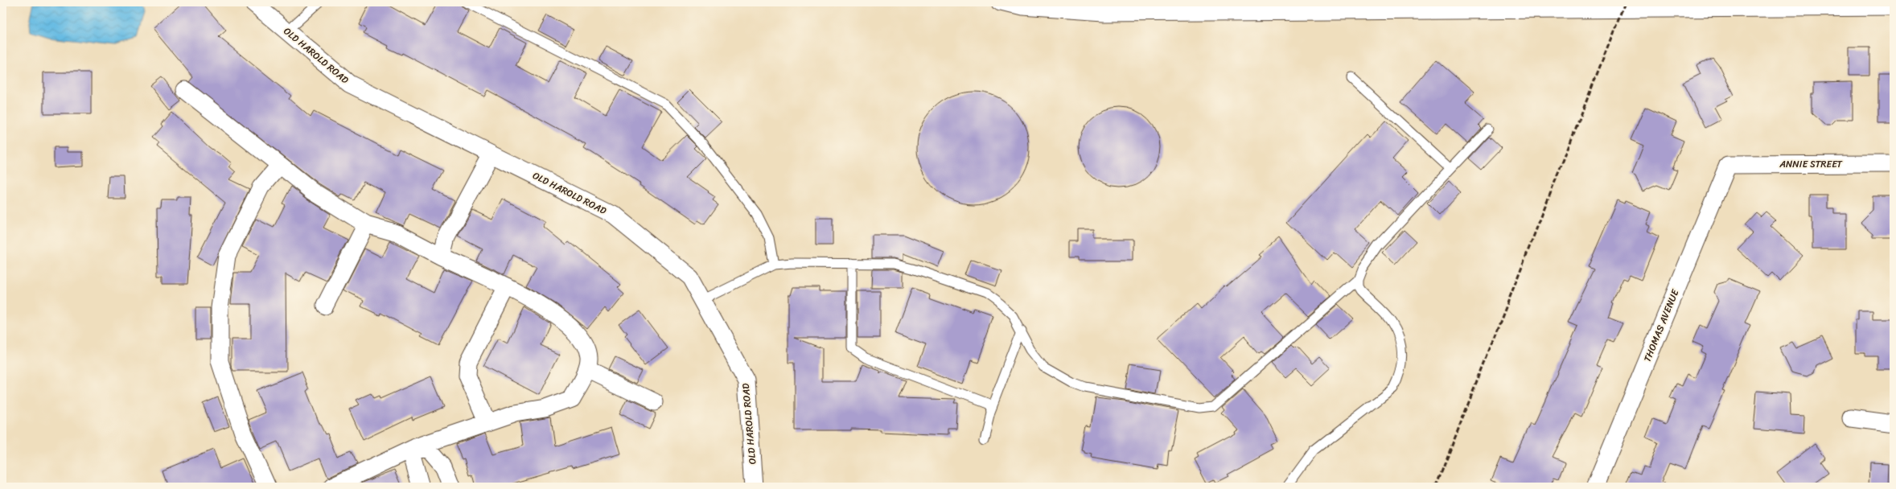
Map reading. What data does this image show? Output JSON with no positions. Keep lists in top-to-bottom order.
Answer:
{
  "streets": {
    "street": ["OLD HAROLD ROAD", "ANNIE STREET", "THOMAS AVENUE"]
  },
  "crossings": [
    ["ANNIE STREET", "THOMAS AVENUE"]
  ]
}
